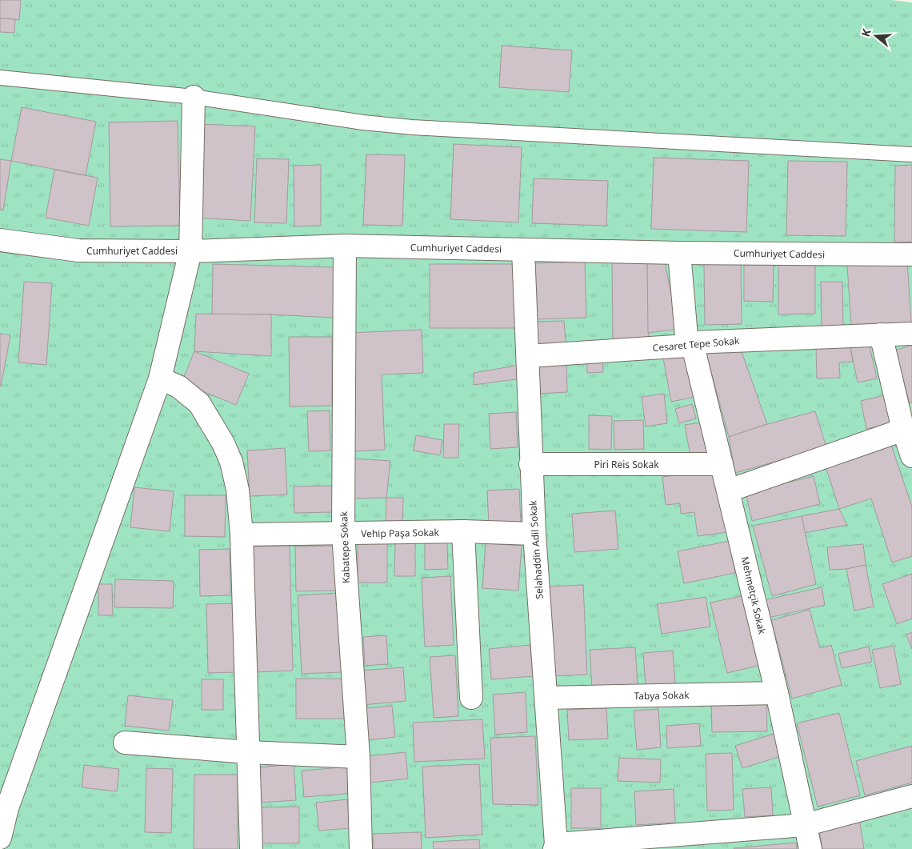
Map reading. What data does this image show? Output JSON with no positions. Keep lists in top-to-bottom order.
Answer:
{
  "streets": {
    "street": [
      "Cumhuriyet Caddesi",
      "Cesaret Tepe Sokak",
      "Piri Reis Sokak",
      "Vehip Paşa Sokak",
      "Kabatepe Sokak",
      "Selahaddin Adil Sokak",
      "Mehmetçik Sokak",
      "Tabya Sokak"
    ]
  },
  "crossings": [
    ["Cumhuriyet Caddesi", "Kabatepe Sokak"],
    ["Cumhuriyet Caddesi", "Selahaddin Adil Sokak"],
    ["Cumhuriyet Caddesi", "Mehmetçik Sokak"],
    ["Cesaret Tepe Sokak", "Selahaddin Adil Sokak"],
    ["Cesaret Tepe Sokak", "Mehmetçik Sokak"],
    ["Piri Reis Sokak", "Selahaddin Adil Sokak"],
    ["Piri Reis Sokak", "Mehmetçik Sokak"],
    ["Vehip Paşa Sokak", "Kabatepe Sokak"],
    ["Vehip Paşa Sokak", "Selahaddin Adil Sokak"],
    ["Selahaddin Adil Sokak", "Tabya Sokak"],
    ["Mehmetçik Sokak", "Tabya Sokak"]
  ],
  "north": "left"
}
